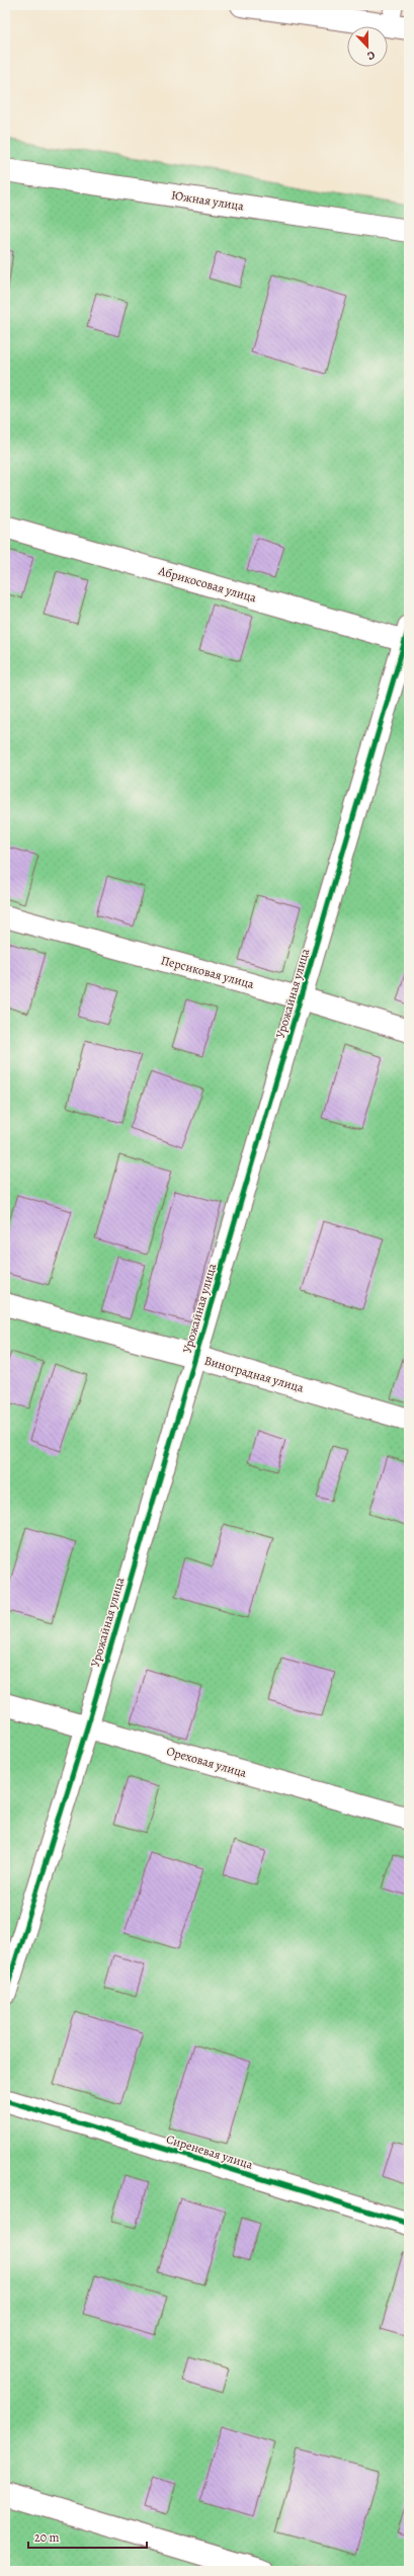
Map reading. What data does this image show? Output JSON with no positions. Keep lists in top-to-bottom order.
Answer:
{
  "streets": {
    "street": [
      "Южная улица",
      "Абрикосовая улица",
      "Персиковая улица",
      "Урожайная улица",
      "Виноградная улица",
      "Ореховая улица",
      "Сиреневая улица"
    ]
  },
  "crossings": [
    ["Абрикосовая улица", "Урожайная улица"],
    ["Персиковая улица", "Урожайная улица"],
    ["Урожайная улица", "Виноградная улица"],
    ["Урожайная улица", "Ореховая улица"]
  ],
  "scale_bar": "20 m",
  "north": "bottom"
}
